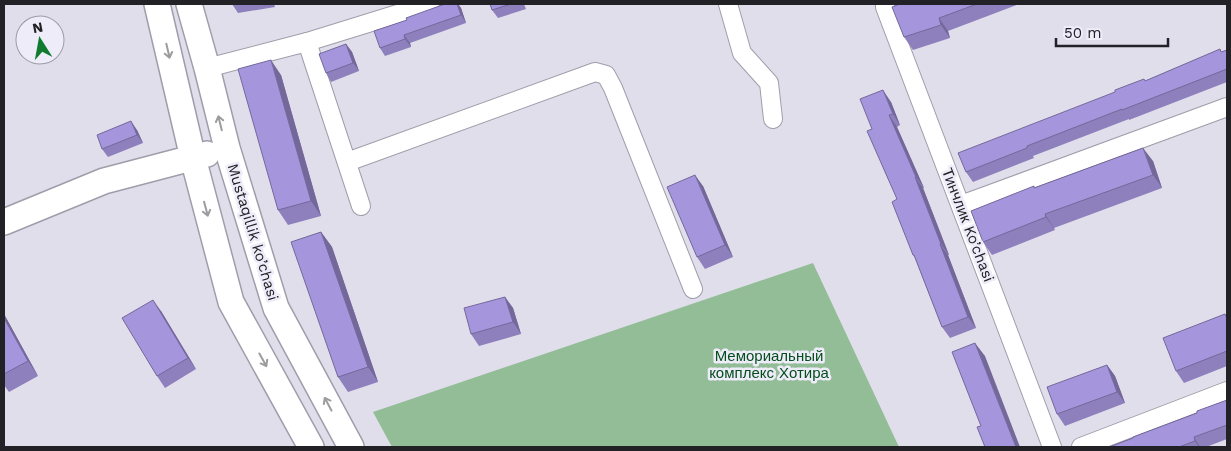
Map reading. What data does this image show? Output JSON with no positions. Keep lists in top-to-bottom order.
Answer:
{
  "streets": {
    "main road": ["Mustaqillik ko’chasi"],
    "street": ["Тинчлик Ko’chasi"]
  },
  "parks": ["Мемориальный комплекс Хотира"],
  "scale_bar": "50 m",
  "north": "top"
}
